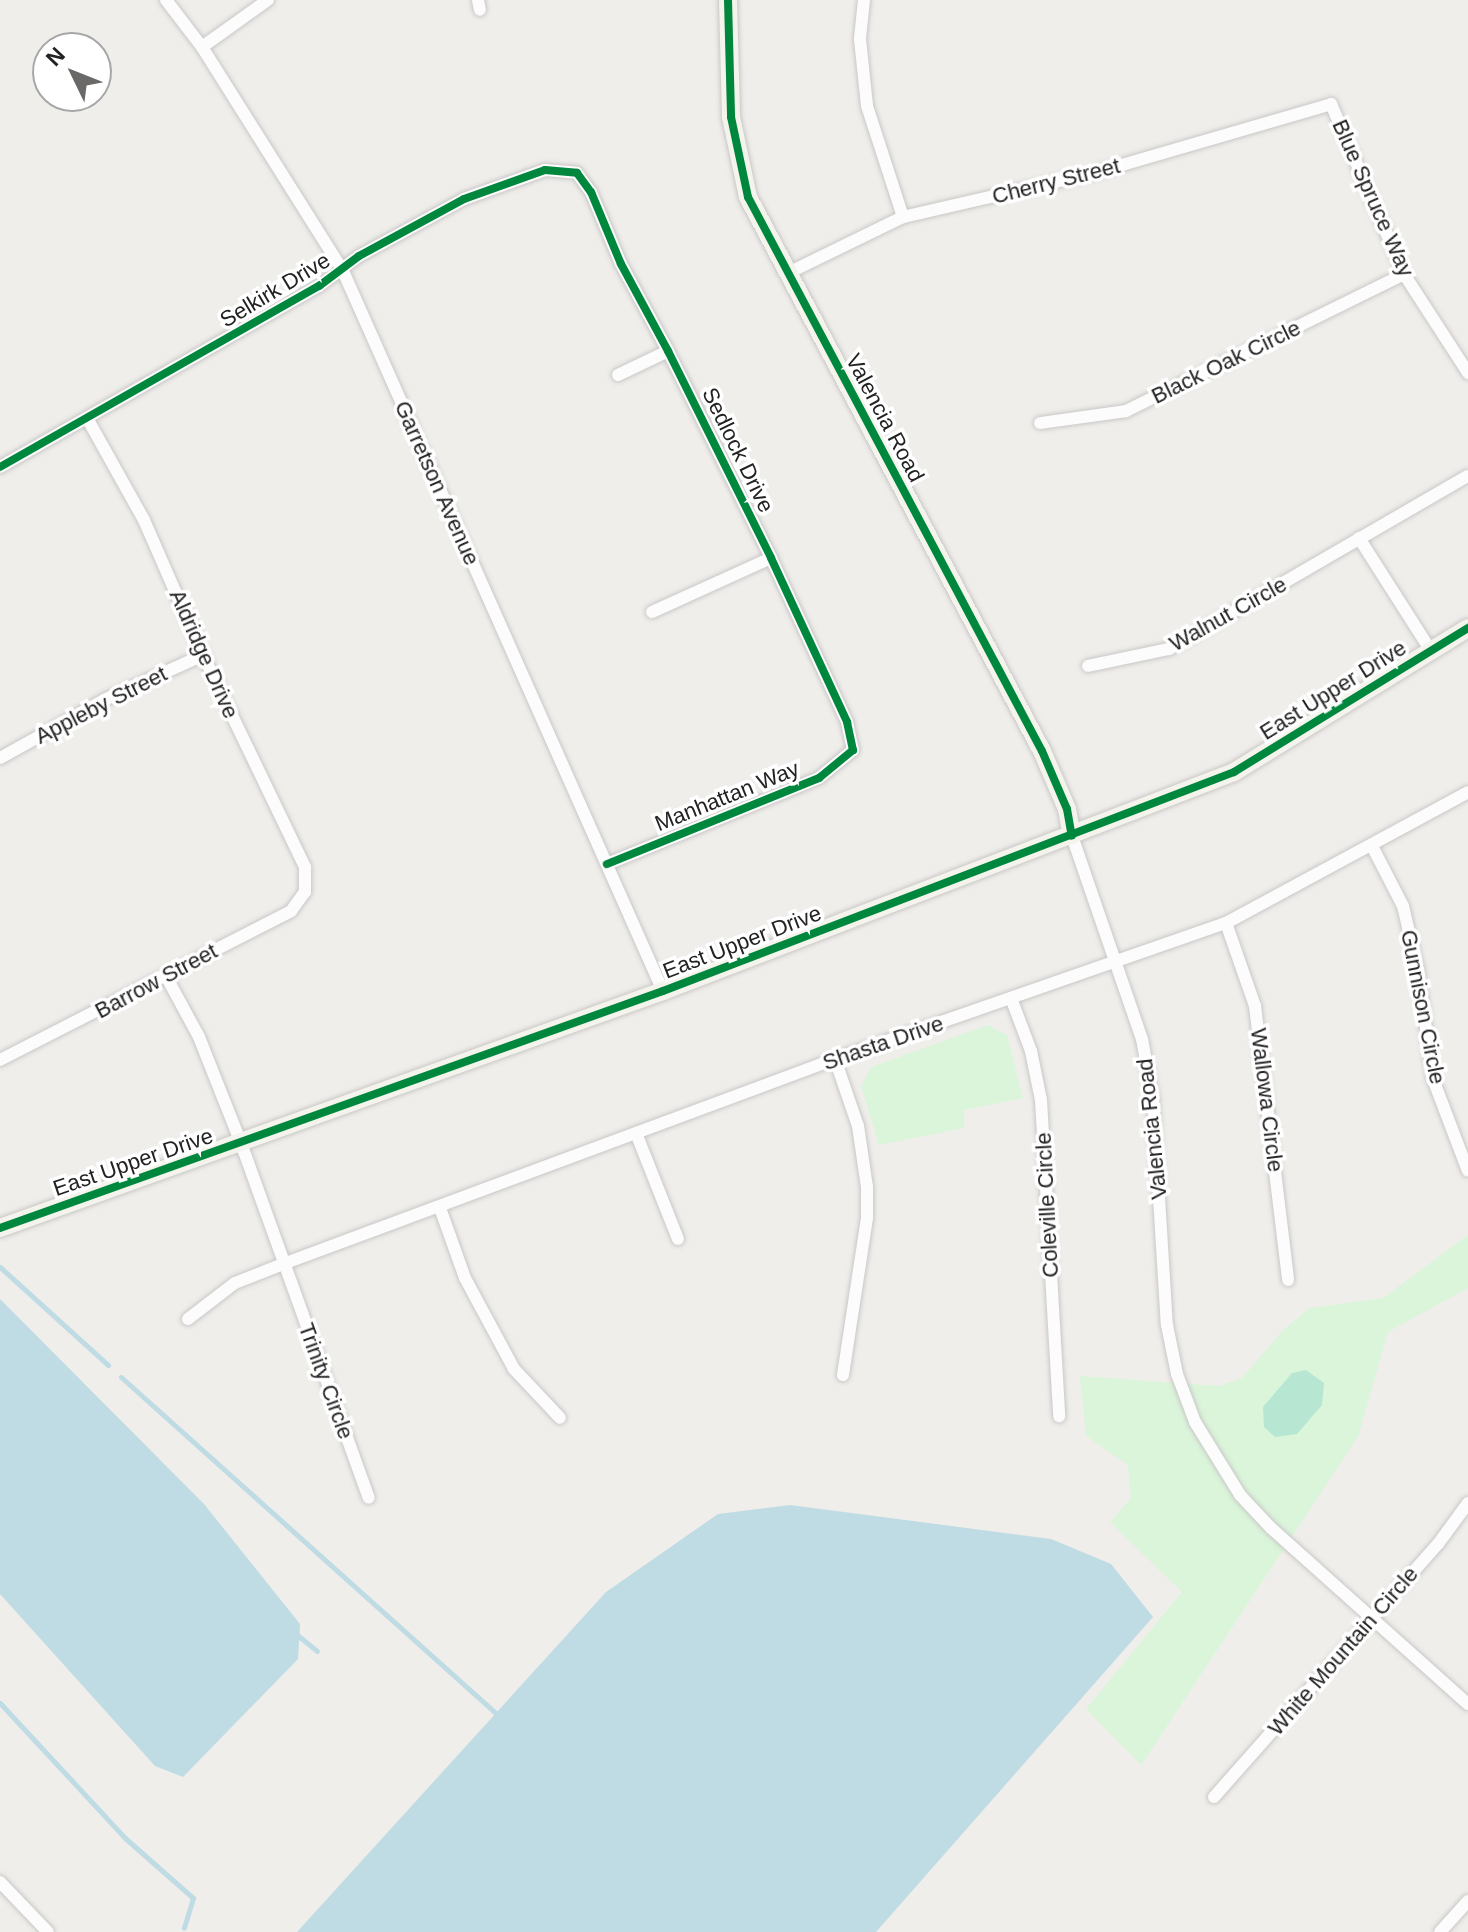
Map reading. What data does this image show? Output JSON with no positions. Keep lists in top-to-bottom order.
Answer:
{
  "streets": {
    "main road": ["Valencia Road", "East Upper Drive"],
    "street": [
      "Cherry Street",
      "Blue Spruce Way",
      "Selkirk Drive",
      "Black Oak Circle",
      "Sedlock Drive",
      "Garretson Avenue",
      "Walnut Circle",
      "Aldridge Drive",
      "Appleby Street",
      "Manhattan Way",
      "Barrow Street",
      "Gunnison Circle",
      "Shasta Drive",
      "Wallowa Circle",
      "Coleville Circle",
      "Trinity Circle",
      "White Mountain Circle"
    ]
  },
  "crossings": [
    ["Cherry Street", "Blue Spruce Way"],
    ["Cherry Street", "Valencia Road"],
    ["Blue Spruce Way", "Black Oak Circle"],
    ["Selkirk Drive", "Sedlock Drive"],
    ["Selkirk Drive", "Garretson Avenue"],
    ["Selkirk Drive", "Aldridge Drive"],
    ["Valencia Road", "East Upper Drive"],
    ["Valencia Road", "Shasta Drive"],
    ["Valencia Road", "White Mountain Circle"],
    ["Sedlock Drive", "Manhattan Way"],
    ["Garretson Avenue", "East Upper Drive"],
    ["Garretson Avenue", "Manhattan Way"],
    ["Aldridge Drive", "Appleby Street"],
    ["Aldridge Drive", "Barrow Street"],
    ["East Upper Drive", "Trinity Circle"],
    ["Barrow Street", "Trinity Circle"],
    ["Gunnison Circle", "Shasta Drive"],
    ["Shasta Drive", "Wallowa Circle"],
    ["Shasta Drive", "Coleville Circle"],
    ["Shasta Drive", "Trinity Circle"]
  ],
  "north": "top left"
}
